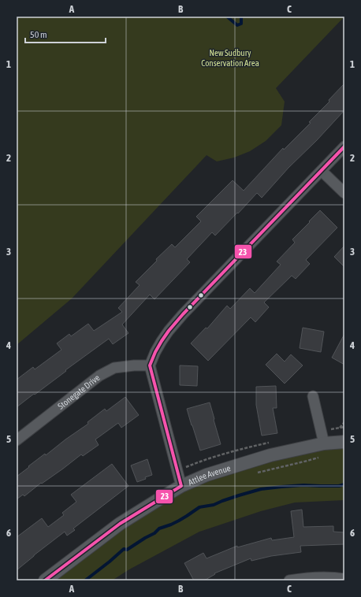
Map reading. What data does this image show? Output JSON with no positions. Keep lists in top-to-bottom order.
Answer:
{
  "streets": {
    "street": ["Stonegate Drive", "Attlee Avenue"]
  },
  "parks": ["New Sudbury Conservation Area"],
  "lines": ["transit line 23"],
  "scale_bar": "50 m",
  "grid": {
    "columns": ["A", "B", "C"],
    "rows": [
      "1",
      "2",
      "3",
      "4",
      "5",
      "6"
    ]
  }
}
